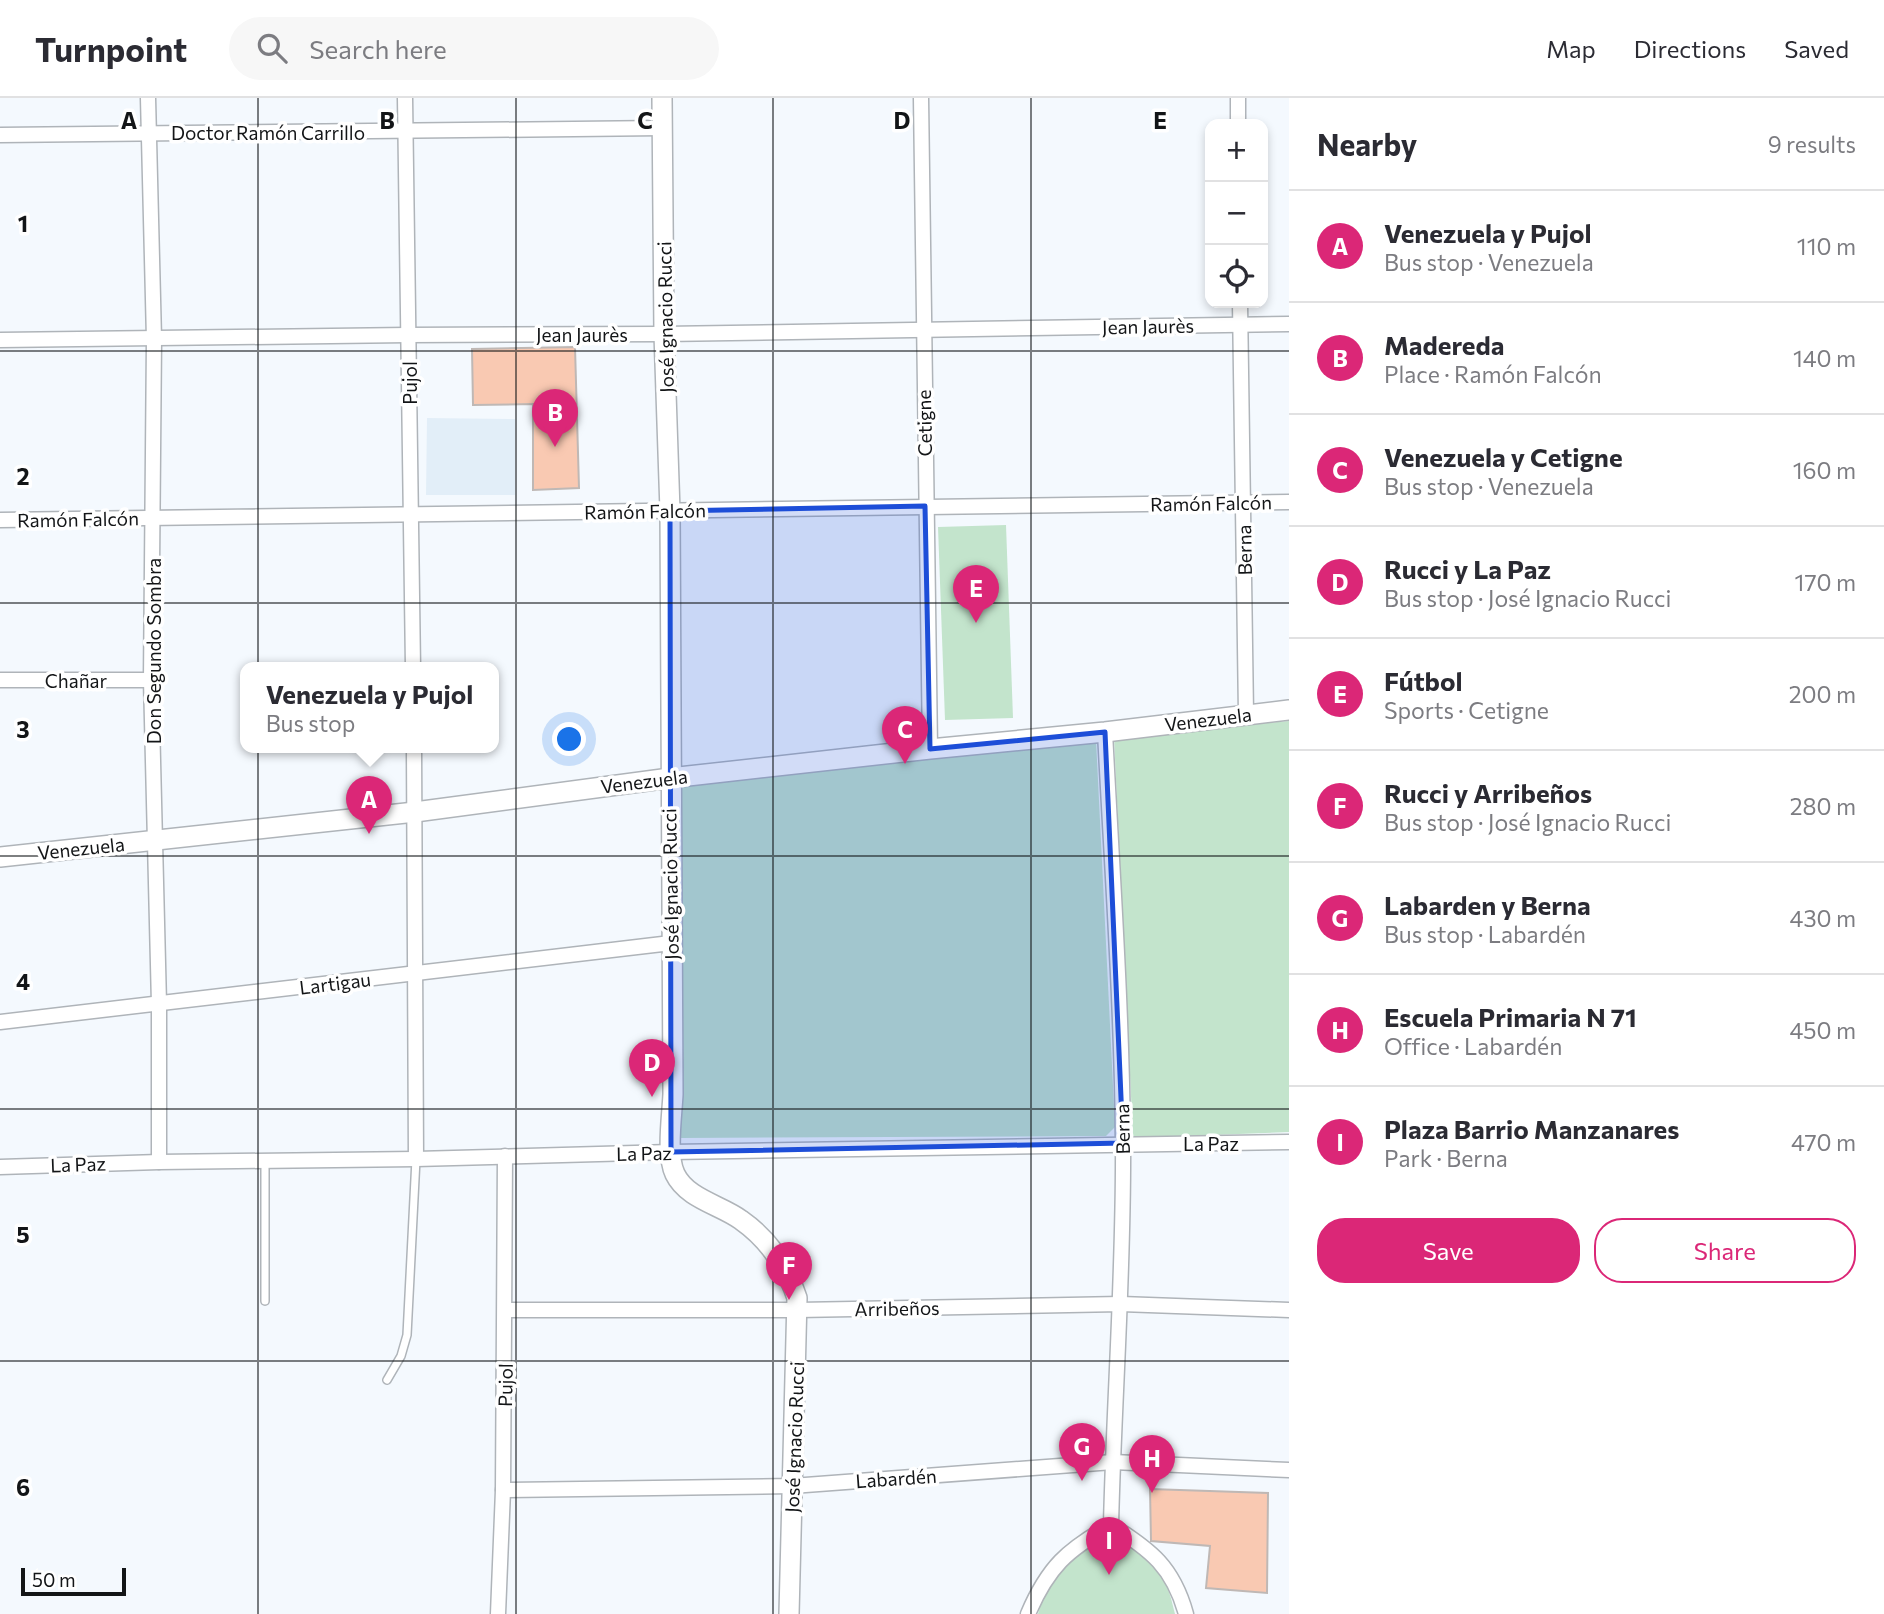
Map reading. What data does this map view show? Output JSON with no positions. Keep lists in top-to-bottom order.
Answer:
{
  "streets": {
    "street": [
      "Doctor Ramón Carrillo",
      "José Ignacio Rucci",
      "Jean Jaurès",
      "Pujol",
      "Cetigne",
      "Ramón Falcón",
      "Berna",
      "Don Segundo Sombra",
      "Chañar",
      "Venezuela",
      "Lartigau",
      "La Paz",
      "Arribeños",
      "Labardén"
    ]
  },
  "crossings": [
    ["Doctor Ramón Carrillo", "José Ignacio Rucci"],
    ["Doctor Ramón Carrillo", "Pujol"],
    ["Doctor Ramón Carrillo", "Don Segundo Sombra"],
    ["José Ignacio Rucci", "Jean Jaurès"],
    ["José Ignacio Rucci", "Ramón Falcón"],
    ["José Ignacio Rucci", "Venezuela"],
    ["José Ignacio Rucci", "Lartigau"],
    ["José Ignacio Rucci", "La Paz"],
    ["José Ignacio Rucci", "Arribeños"],
    ["José Ignacio Rucci", "Labardén"],
    ["Jean Jaurès", "Pujol"],
    ["Jean Jaurès", "Cetigne"],
    ["Jean Jaurès", "Berna"],
    ["Jean Jaurès", "Don Segundo Sombra"],
    ["Pujol", "Ramón Falcón"],
    ["Pujol", "La Paz"],
    ["Pujol", "Arribeños"],
    ["Pujol", "Labardén"],
    ["Cetigne", "Ramón Falcón"],
    ["Cetigne", "Venezuela"],
    ["Ramón Falcón", "Berna"],
    ["Ramón Falcón", "Don Segundo Sombra"],
    ["Berna", "Venezuela"],
    ["Berna", "La Paz"],
    ["Berna", "Arribeños"],
    ["Berna", "Labardén"],
    ["Don Segundo Sombra", "Chañar"],
    ["Don Segundo Sombra", "Venezuela"],
    ["Don Segundo Sombra", "Lartigau"],
    ["Don Segundo Sombra", "La Paz"]
  ],
  "scale_bar": "50 m",
  "page": {
    "header": "Turnpoint",
    "search": "Search here",
    "nav": ["Map", "Directions", "Saved"],
    "heading": ["Nearby", "9 results"],
    "map_buttons": ["+", "−"],
    "list": [
      {
        "mark": "A",
        "name": "Venezuela y Pujol",
        "note": "Bus stop · Venezuela",
        "value": "110 m"
      },
      {
        "mark": "B",
        "name": "Madereda",
        "note": "Place · Ramón Falcón",
        "value": "140 m"
      },
      {
        "mark": "C",
        "name": "Venezuela y Cetigne",
        "note": "Bus stop · Venezuela",
        "value": "160 m"
      },
      {
        "mark": "D",
        "name": "Rucci y La Paz",
        "note": "Bus stop · José Ignacio Rucci",
        "value": "170 m"
      },
      {
        "mark": "E",
        "name": "Fútbol",
        "note": "Sports · Cetigne",
        "value": "200 m"
      },
      {
        "mark": "F",
        "name": "Rucci y Arribeños",
        "note": "Bus stop · José Ignacio Rucci",
        "value": "280 m"
      },
      {
        "mark": "G",
        "name": "Labarden y Berna",
        "note": "Bus stop · Labardén",
        "value": "430 m"
      },
      {
        "mark": "H",
        "name": "Escuela Primaria N 71",
        "note": "Office · Labardén",
        "value": "450 m"
      },
      {
        "mark": "I",
        "name": "Plaza Barrio Manzanares",
        "note": "Park · Berna",
        "value": "470 m"
      }
    ],
    "pins": [
      "B",
      "E",
      "C",
      "A",
      "D",
      "F",
      "G",
      "H",
      "I"
    ],
    "popup": ["Venezuela y Pujol", "Bus stop"],
    "buttons": ["Save", "Share"],
    "scale": "50 m"
  },
  "grid": {
    "columns": [
      "A",
      "B",
      "C",
      "D",
      "E"
    ],
    "rows": [
      "1",
      "2",
      "3",
      "4",
      "5",
      "6"
    ]
  }
}
